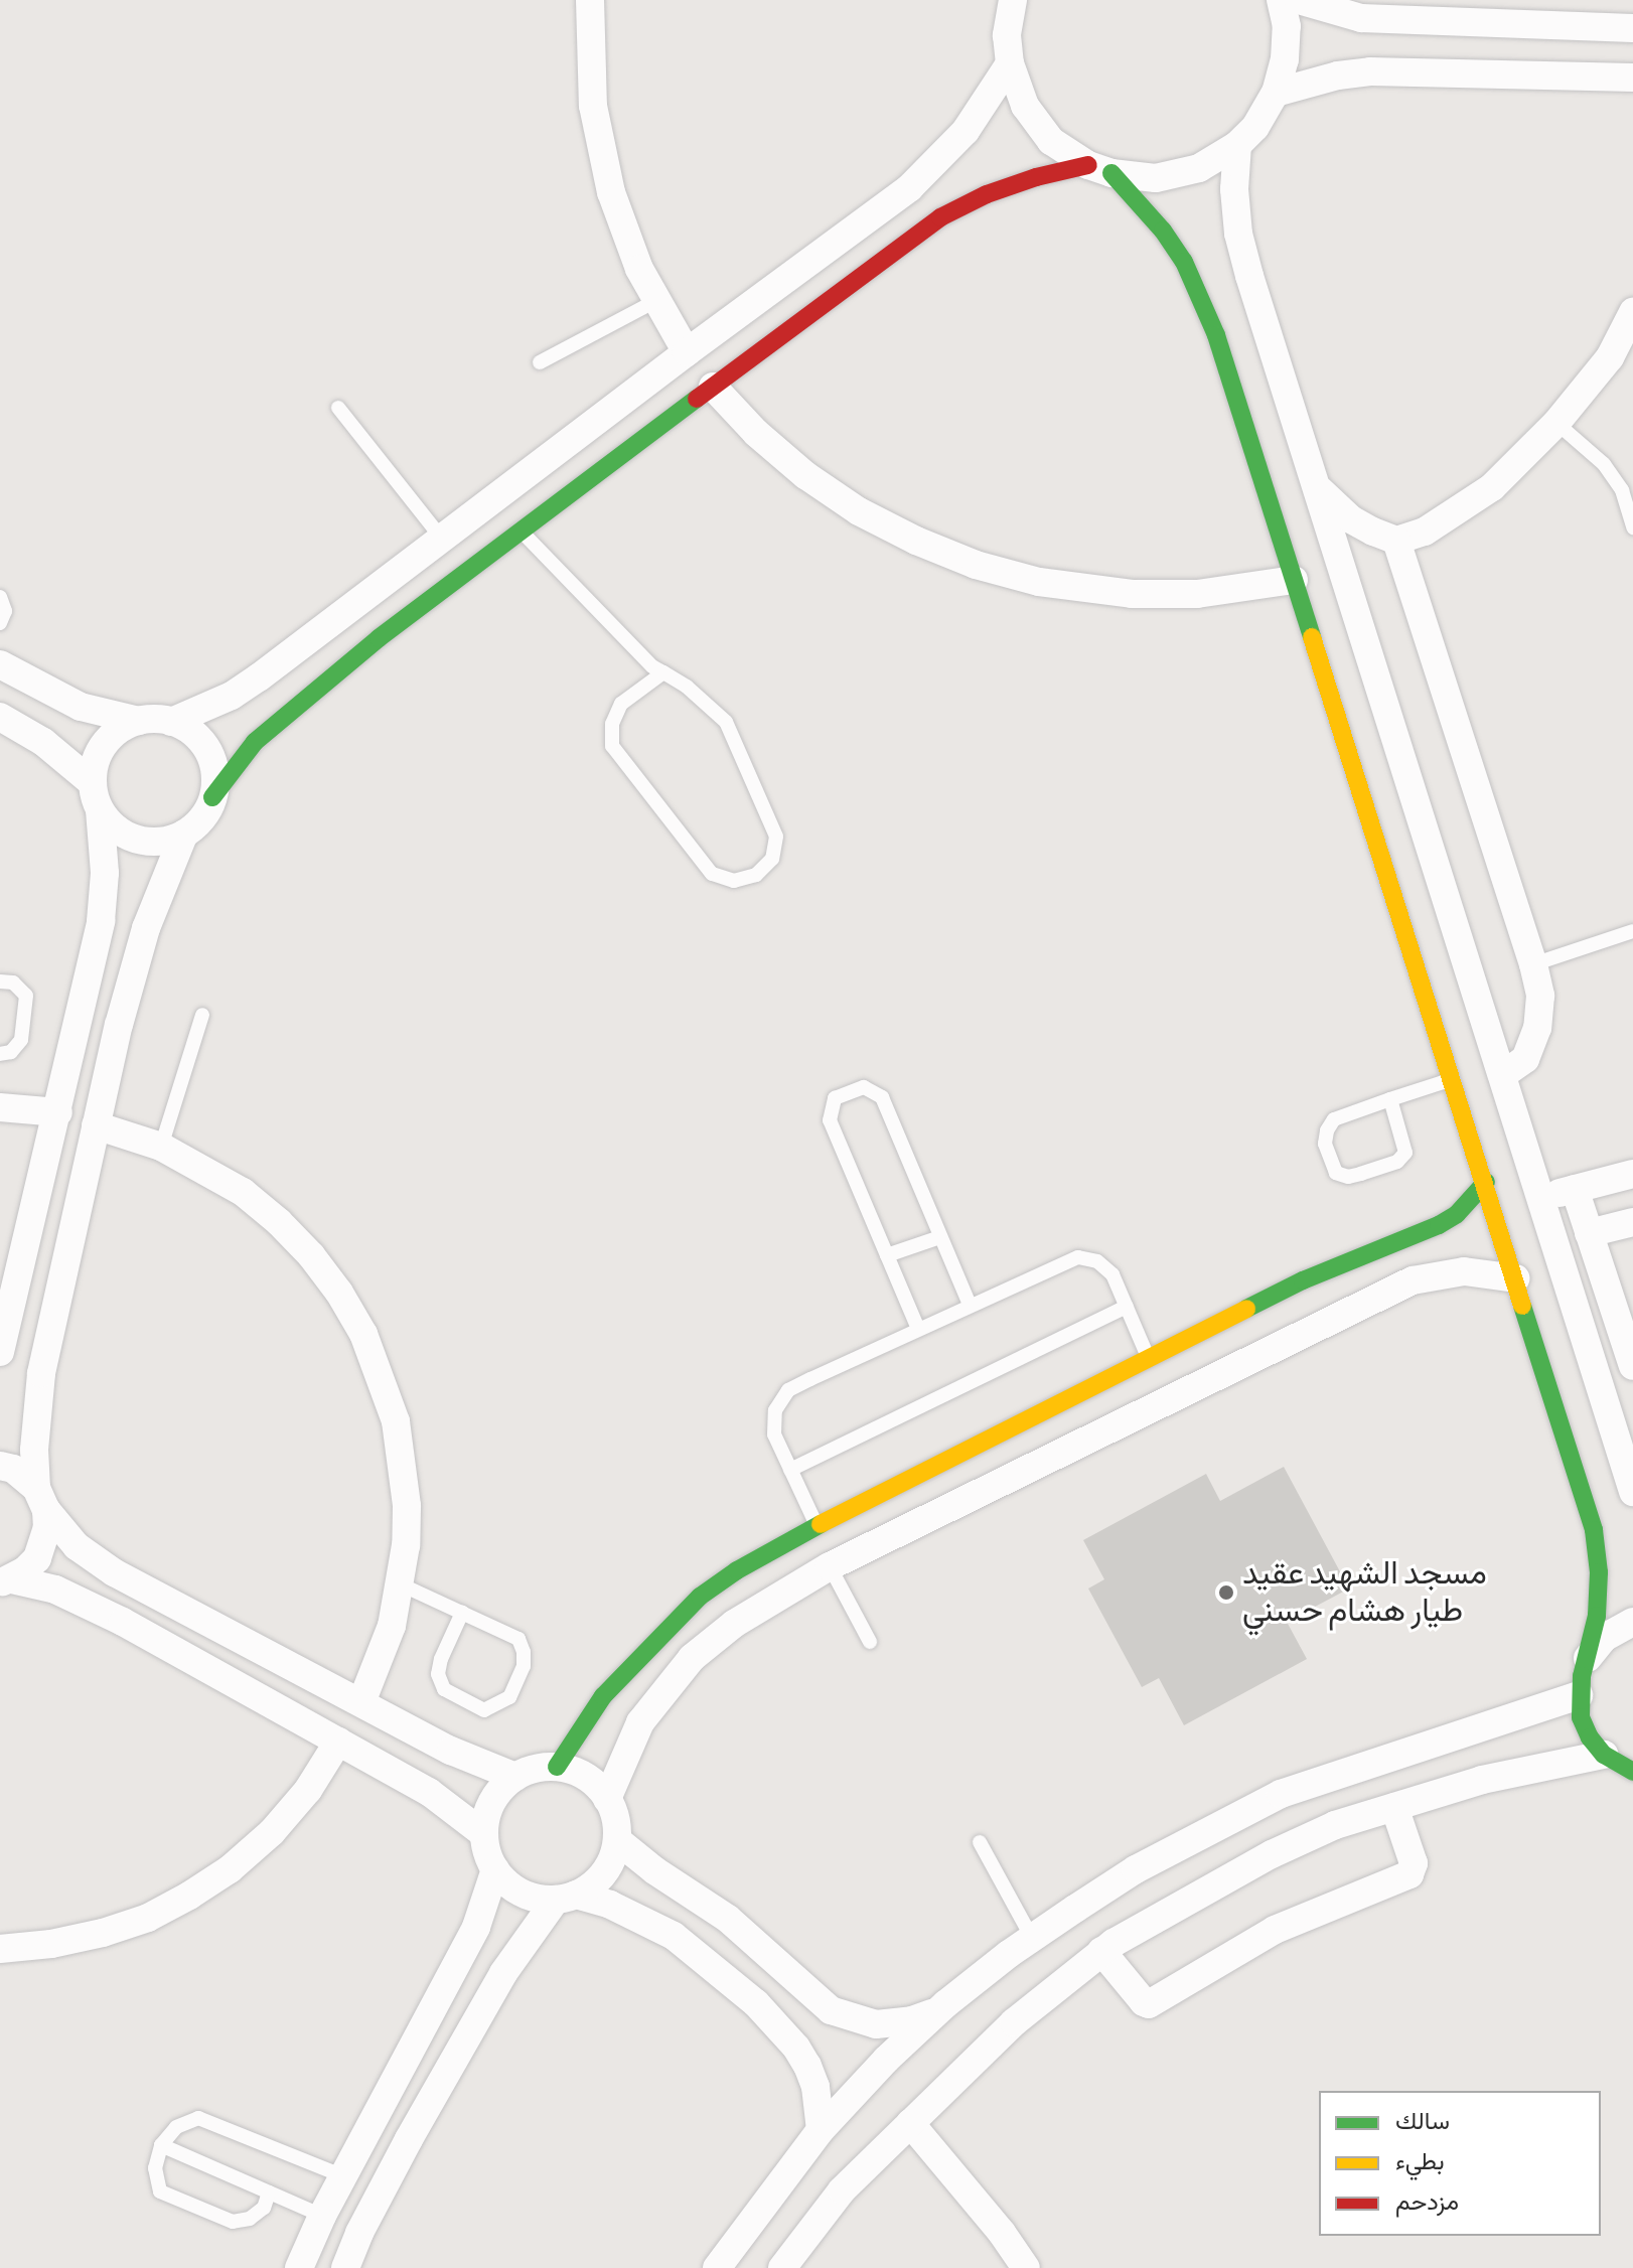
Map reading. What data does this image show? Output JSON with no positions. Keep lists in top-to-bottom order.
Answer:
{
  "places": ["مسجد الشهيد عقيد طيار هشام حسني"],
  "legend": ["سالك", "بطيء", "مزدحم"]
}
